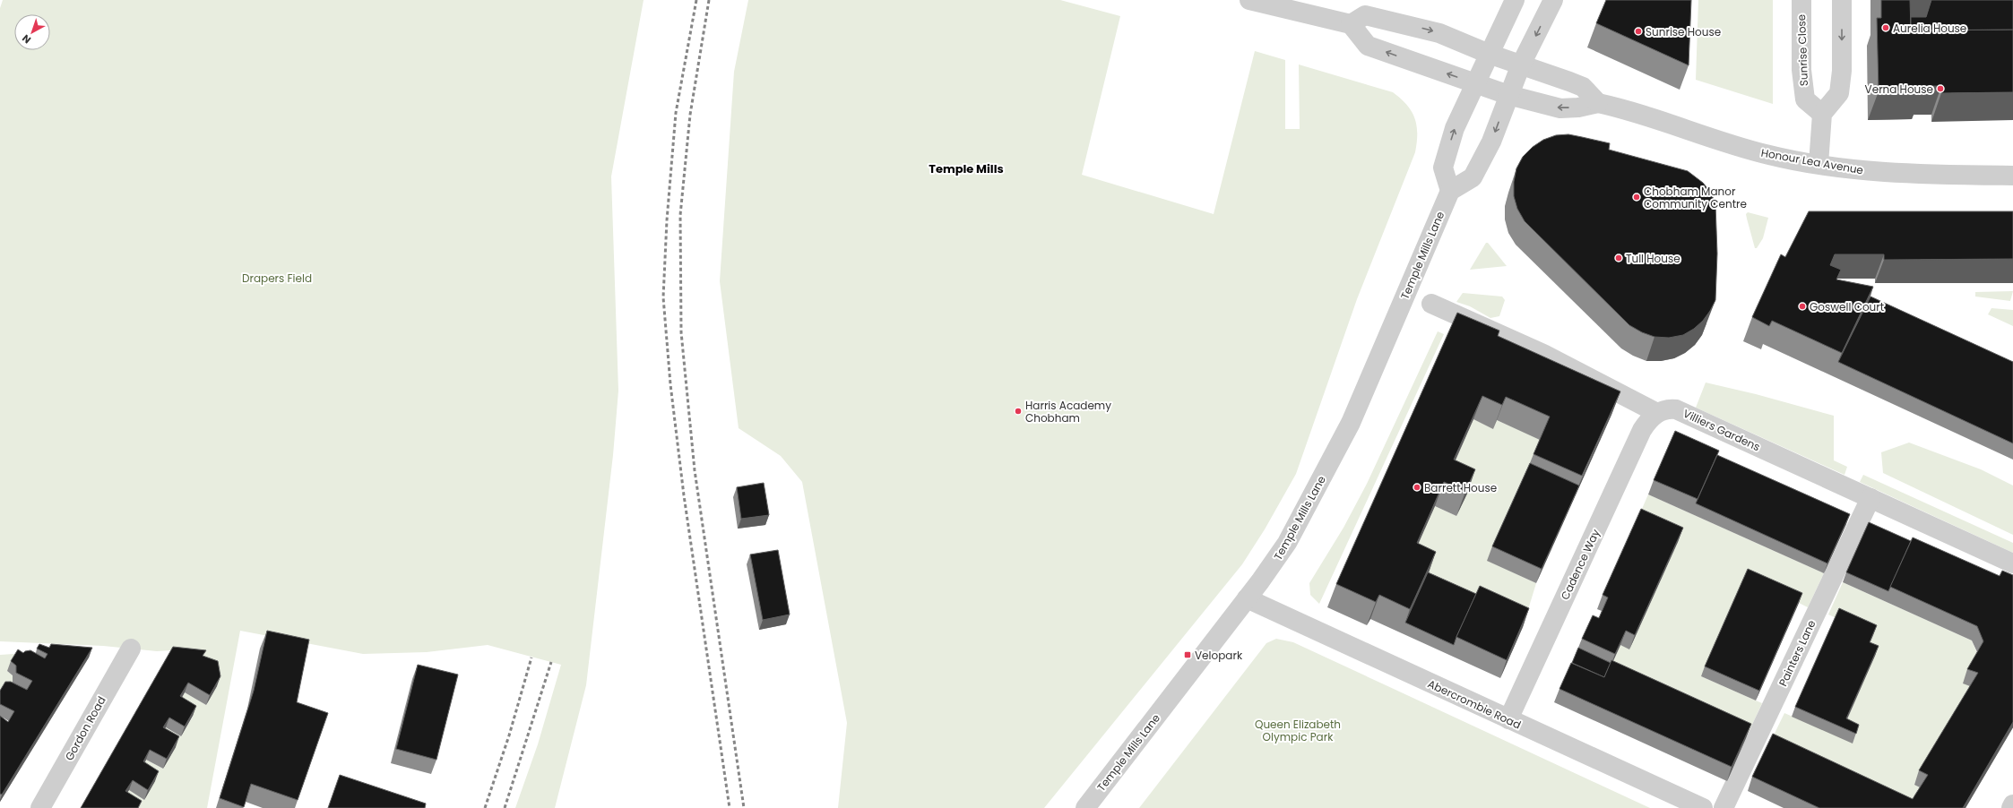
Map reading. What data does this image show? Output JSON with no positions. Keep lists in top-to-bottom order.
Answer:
{
  "streets": {
    "street": [
      "Sunrise Close",
      "Honour Lea Avenue",
      "Temple Mills Lane",
      "Villiers Gardens",
      "Cadence Way",
      "Painters Lane",
      "Abercrombie Road",
      "Gordon Road"
    ]
  },
  "crossings": [
    ["Temple Mills Lane", "Abercrombie Road"],
    ["Villiers Gardens", "Cadence Way"],
    ["Villiers Gardens", "Painters Lane"],
    ["Cadence Way", "Abercrombie Road"]
  ],
  "districts": ["Temple Mills"],
  "parks": ["Drapers Field", "Queen Elizabeth Olympic Park"],
  "places": {
    "other": [
      "Aurelia House",
      "Sunrise House",
      "Verna House",
      "Chobham Manor Community Centre",
      "Tull House",
      "Goswell Court",
      "Harris Academy Chobham",
      "Barrett House"
    ],
    "transit": ["Velopark"]
  },
  "north": "bottom left"
}
